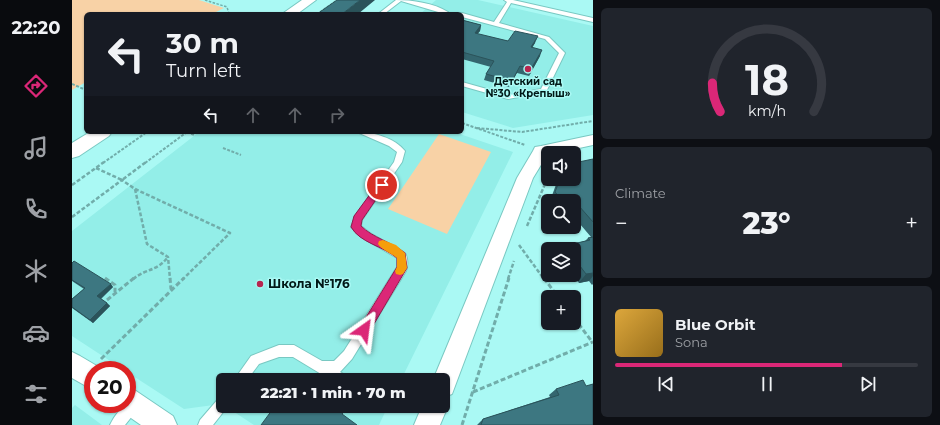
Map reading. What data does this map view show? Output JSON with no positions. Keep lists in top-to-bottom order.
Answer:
{
  "places": ["Детский сад №30 «Крепыш»", "Школа №176"],
  "page": {
    "tabs": "22:20",
    "turn": ["30 m", "Turn left"],
    "map_buttons": "+",
    "tile": "Climate",
    "heat": ["−", "23°", "+"],
    "song": ["Blue Orbit", "Sona"],
    "limit": "20",
    "trip": "22:21 · 1 min · 70 m",
    "gauge": ["18", "km/h"]
  }
}
